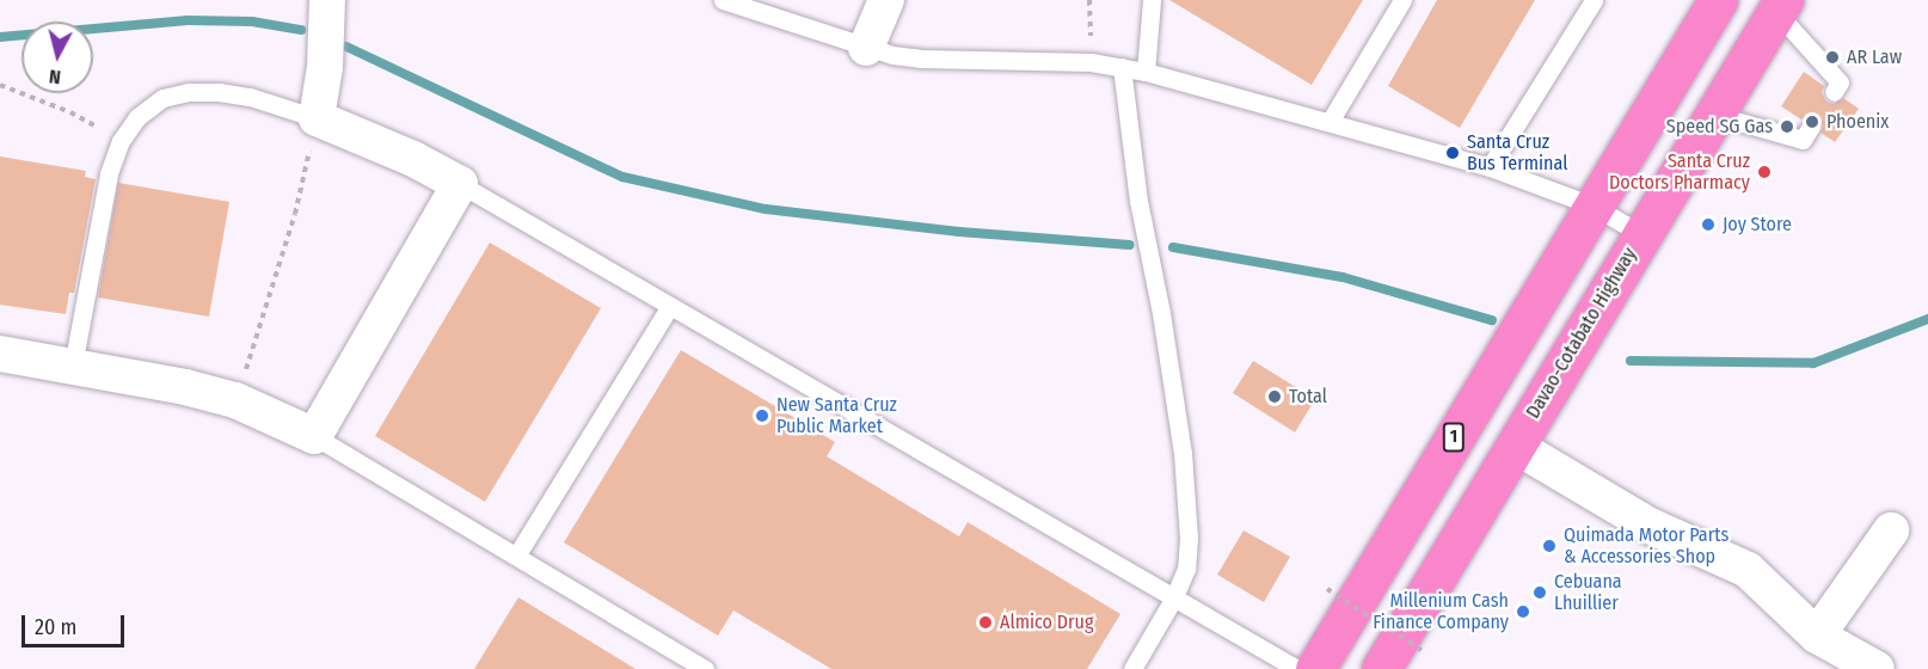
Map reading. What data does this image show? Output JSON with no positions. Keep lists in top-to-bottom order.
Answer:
{
  "streets": {
    "highway": ["Davao-Cotabato Highway", "1"]
  },
  "places": [
    "AR Law",
    "Phoenix",
    "Speed SG Gas",
    "Santa Cruz Bus Terminal",
    "Santa Cruz Doctors Pharmacy",
    "Joy Store",
    "Total",
    "New Santa Cruz Public Market",
    "Quimada Motor Parts & Accessories Shop",
    "Cebuana Lhuillier",
    "Millenium Cash Finance Company",
    "Almico Drug"
  ],
  "scale_bar": "20 m",
  "north": "bottom"
}
